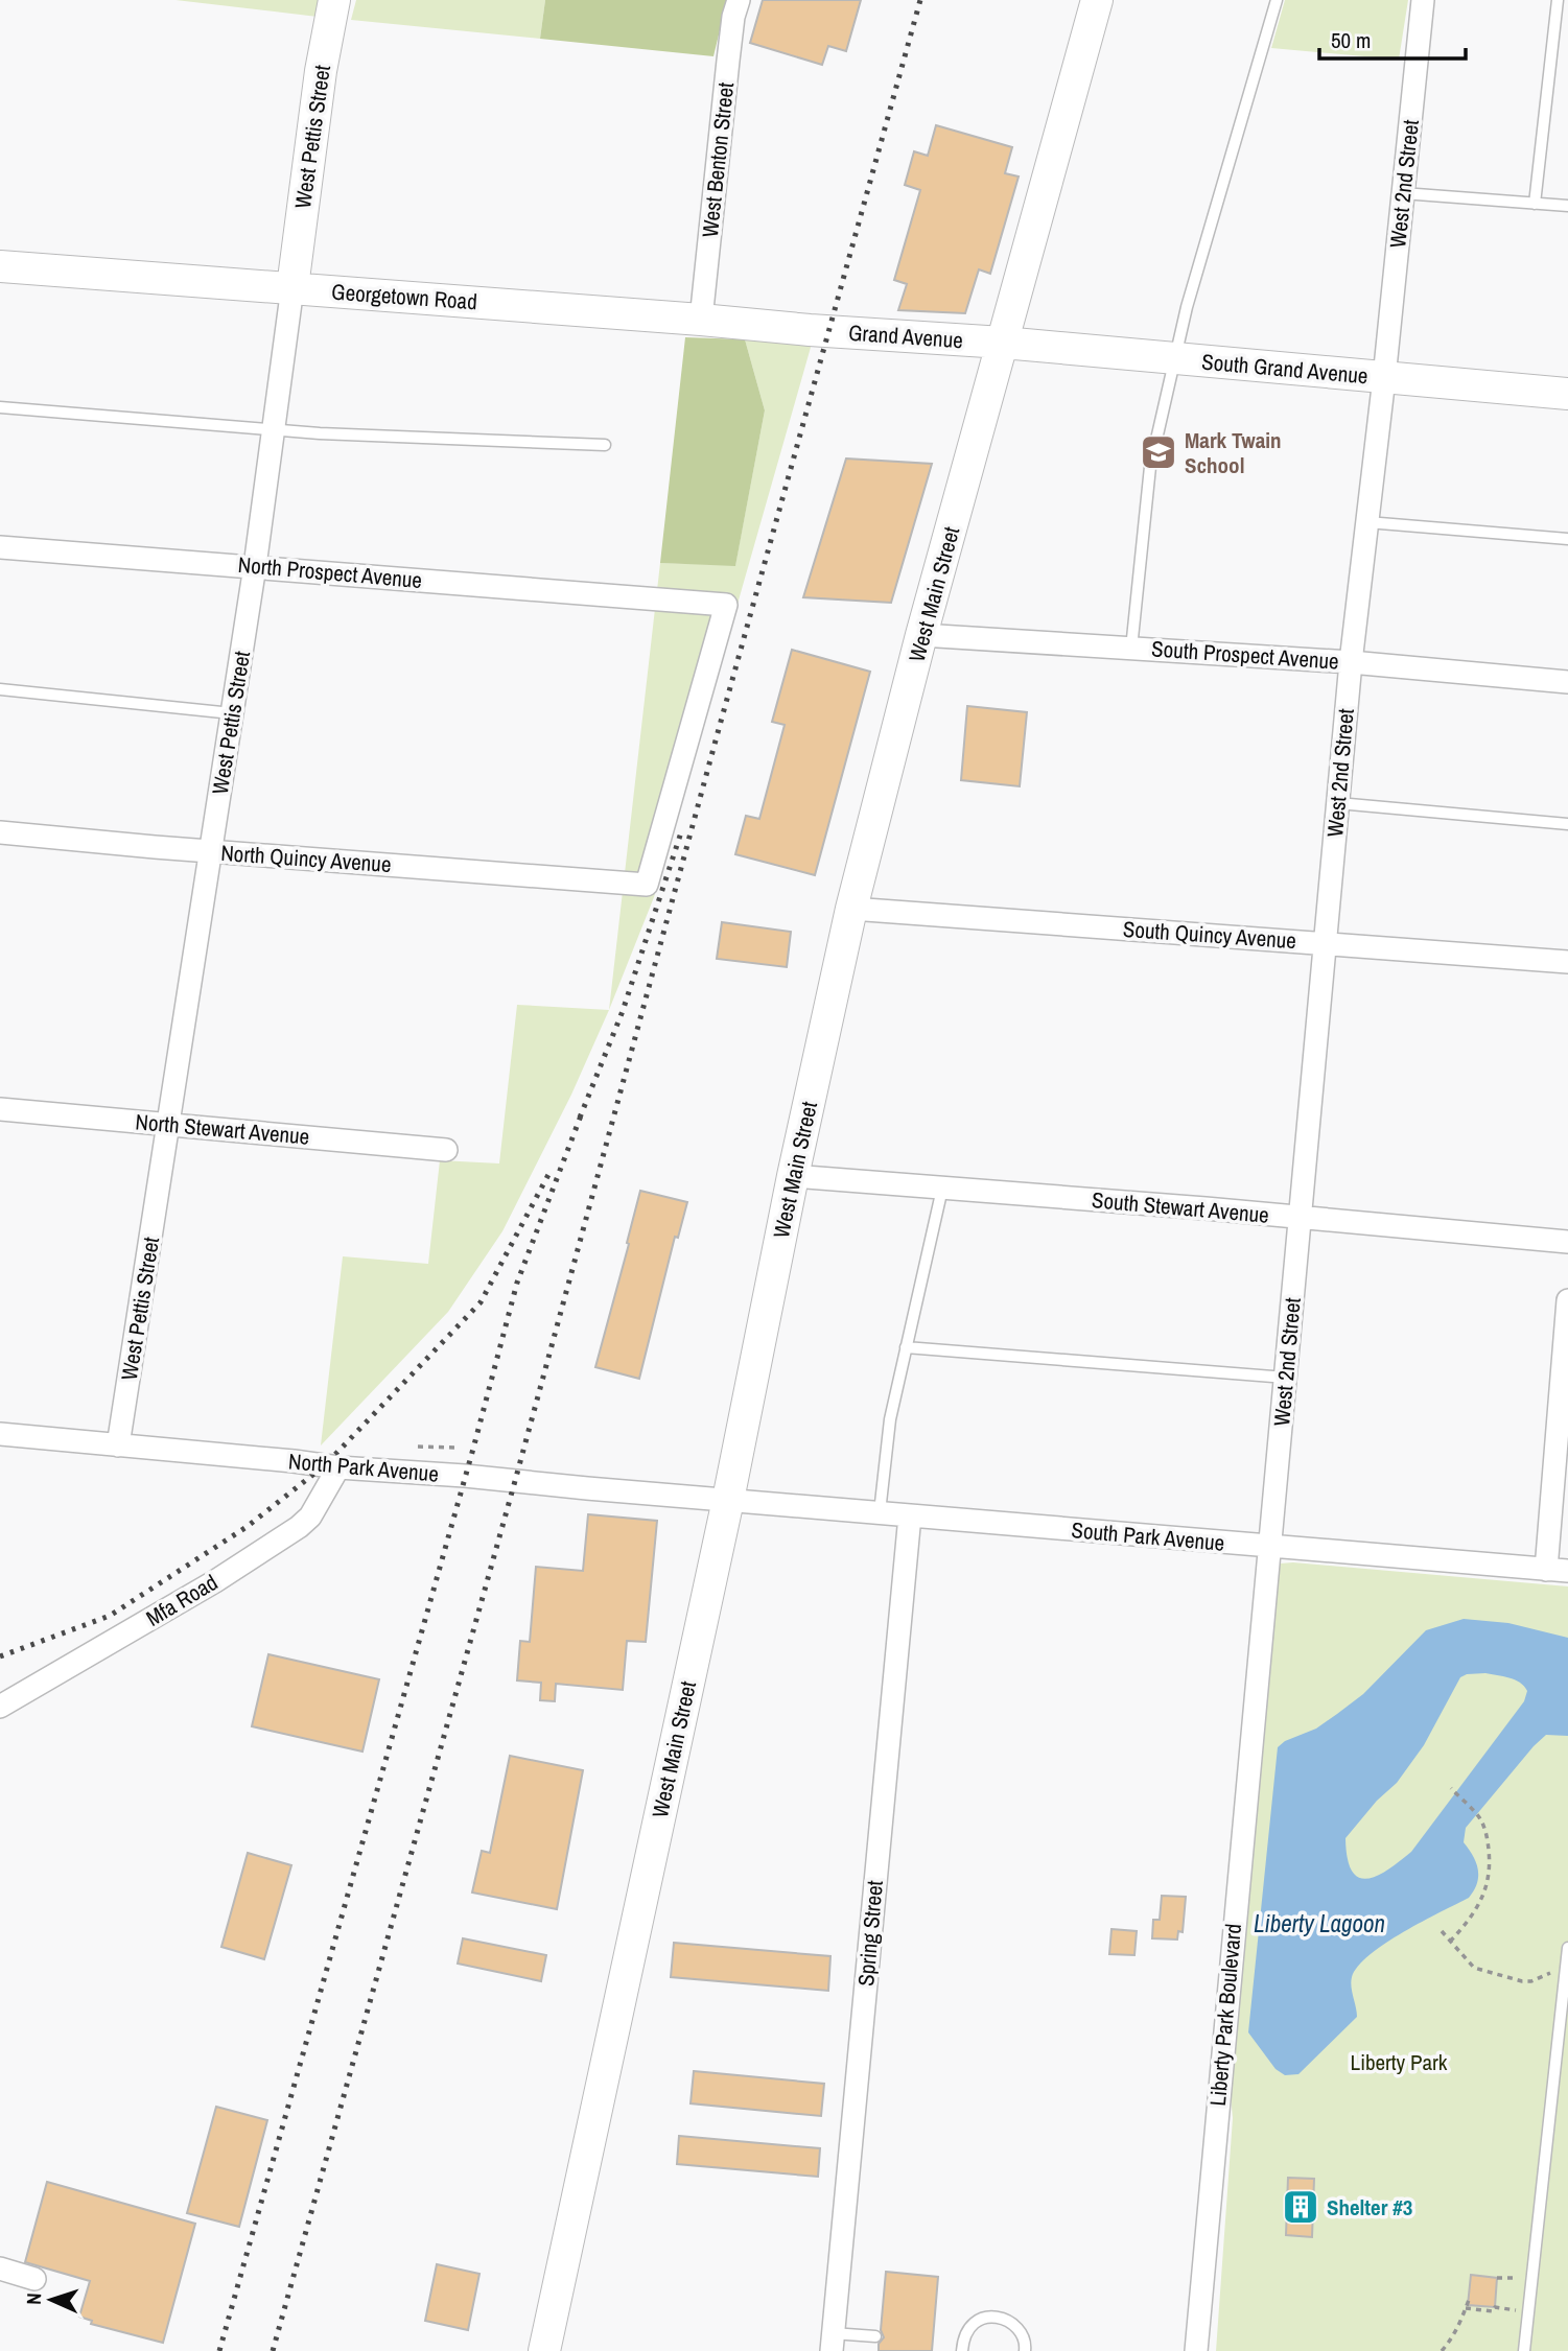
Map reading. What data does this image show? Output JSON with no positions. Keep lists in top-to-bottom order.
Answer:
{
  "streets": {
    "main road": [
      "West Pettis Street",
      "Georgetown Road",
      "Grand Avenue",
      "South Grand Avenue",
      "West Main Street"
    ],
    "street": [
      "West Benton Street",
      "West 2nd Street",
      "North Prospect Avenue",
      "South Prospect Avenue",
      "North Quincy Avenue",
      "South Quincy Avenue",
      "North Stewart Avenue",
      "South Stewart Avenue",
      "North Park Avenue",
      "South Park Avenue",
      "Mfa Road",
      "Spring Street",
      "Liberty Park Boulevard"
    ]
  },
  "crossings": [
    ["West Pettis Street", "Georgetown Road"],
    ["West Pettis Street", "North Prospect Avenue"],
    ["West Pettis Street", "North Quincy Avenue"],
    ["West Pettis Street", "North Stewart Avenue"],
    ["West Pettis Street", "North Park Avenue"],
    ["West Benton Street", "Georgetown Road"],
    ["West 2nd Street", "South Grand Avenue"],
    ["West 2nd Street", "South Prospect Avenue"],
    ["West 2nd Street", "South Quincy Avenue"],
    ["West 2nd Street", "South Stewart Avenue"],
    ["West 2nd Street", "South Park Avenue"],
    ["West 2nd Street", "Liberty Park Boulevard"],
    ["Georgetown Road", "Grand Avenue"],
    ["Grand Avenue", "South Grand Avenue"],
    ["Grand Avenue", "West Main Street"],
    ["South Grand Avenue", "West Main Street"],
    ["North Prospect Avenue", "North Quincy Avenue"],
    ["West Main Street", "South Prospect Avenue"],
    ["West Main Street", "South Quincy Avenue"],
    ["West Main Street", "South Stewart Avenue"],
    ["West Main Street", "North Park Avenue"],
    ["West Main Street", "South Park Avenue"],
    ["North Park Avenue", "South Park Avenue"],
    ["North Park Avenue", "Mfa Road"],
    ["South Park Avenue", "Spring Street"],
    ["South Park Avenue", "Liberty Park Boulevard"]
  ],
  "water": ["Liberty Lagoon"],
  "parks": ["Liberty Park"],
  "places": {
    "school or university": ["Mark Twain School"],
    "building": ["Shelter #3"]
  },
  "scale_bar": "50 m",
  "north": "left"
}
